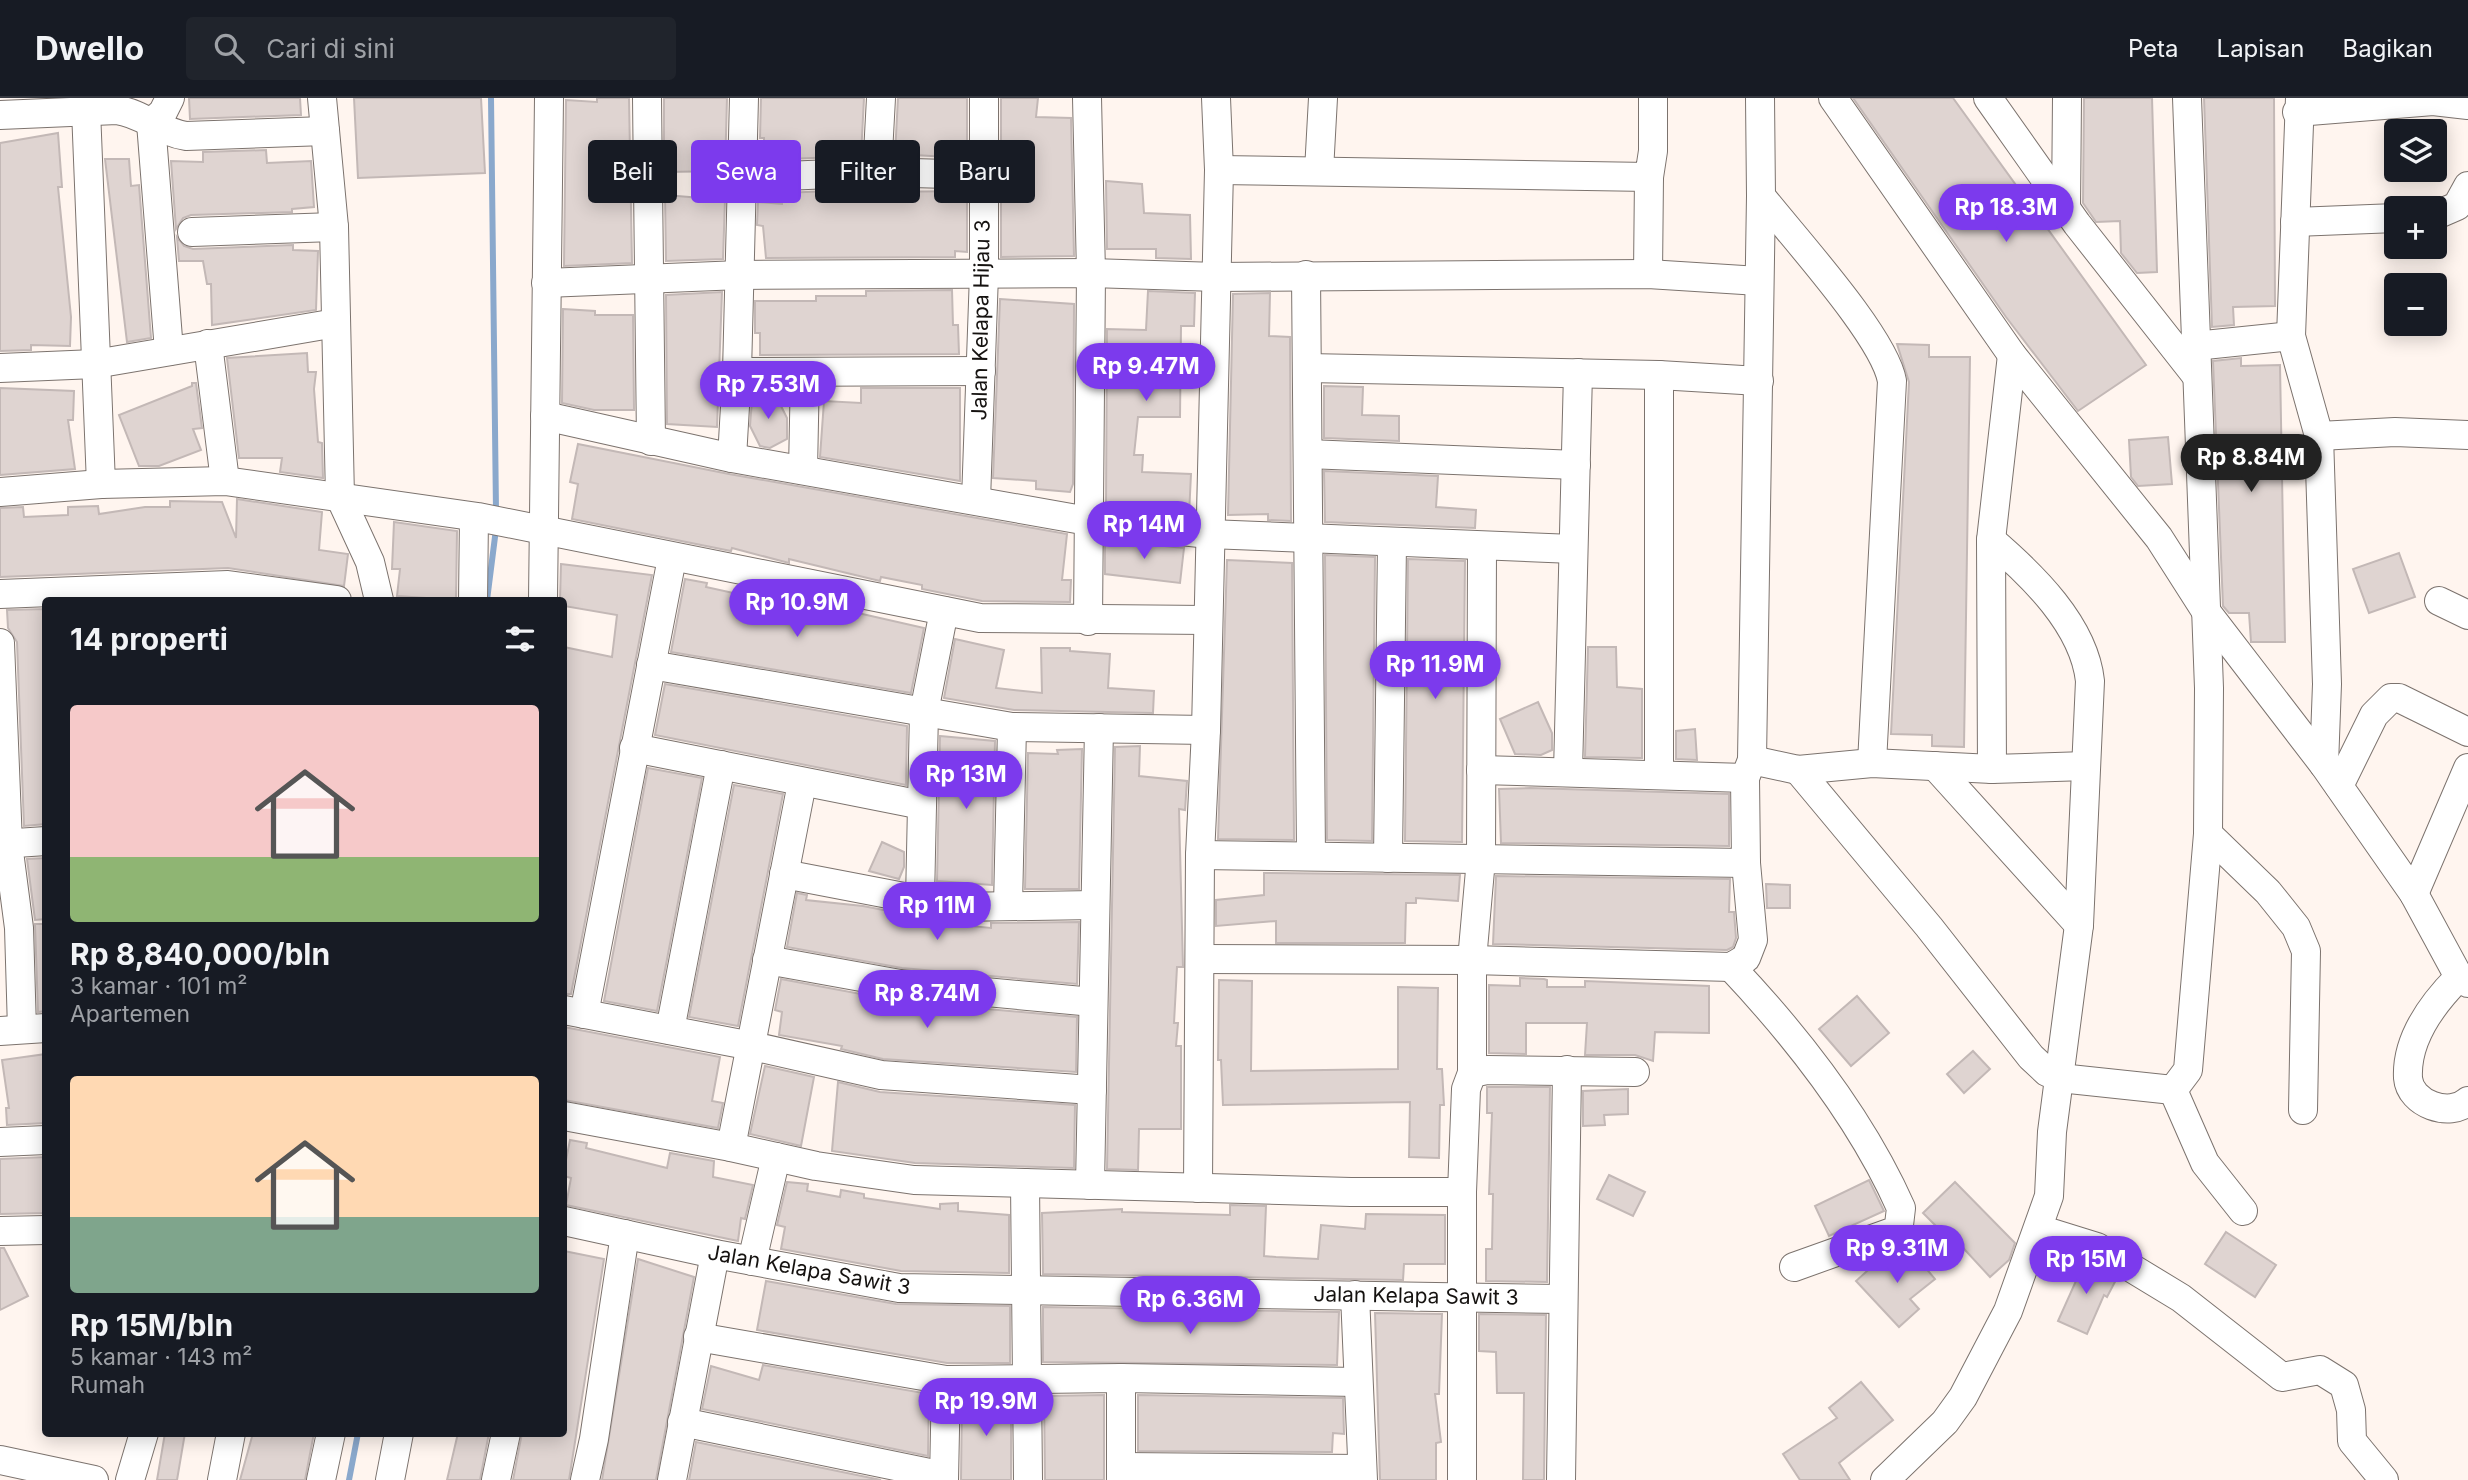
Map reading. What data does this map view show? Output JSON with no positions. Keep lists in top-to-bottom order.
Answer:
{
  "streets": {
    "street": ["Jalan Kelapa Hijau 3", "Jalan Kelapa Sawit 3"]
  },
  "page": {
    "header": "Dwello",
    "search": "Cari di sini",
    "nav": ["Peta", "Lapisan", "Bagikan"],
    "map_buttons": ["+", "−"],
    "chip": [
      "Beli",
      "Sewa",
      "Filter",
      "Baru"
    ],
    "price": [
      "Rp 18.3M",
      "Rp 9.47M",
      "Rp 7.53M",
      "Rp 8.84M",
      "Rp 14M",
      "Rp 10.9M",
      "Rp 11.9M",
      "Rp 13M",
      "Rp 11M",
      "Rp 8.74M",
      "Rp 9.31M",
      "Rp 15M",
      "Rp 6.36M",
      "Rp 19.9M"
    ],
    "heading": "14 properti",
    "list": [
      {
        "name": "Rp 8,840,000/bln",
        "note": "3 kamar · 101 m² · Apartemen"
      },
      {
        "name": "Rp 15M/bln",
        "note": "5 kamar · 143 m² · Rumah"
      }
    ]
  }
}
